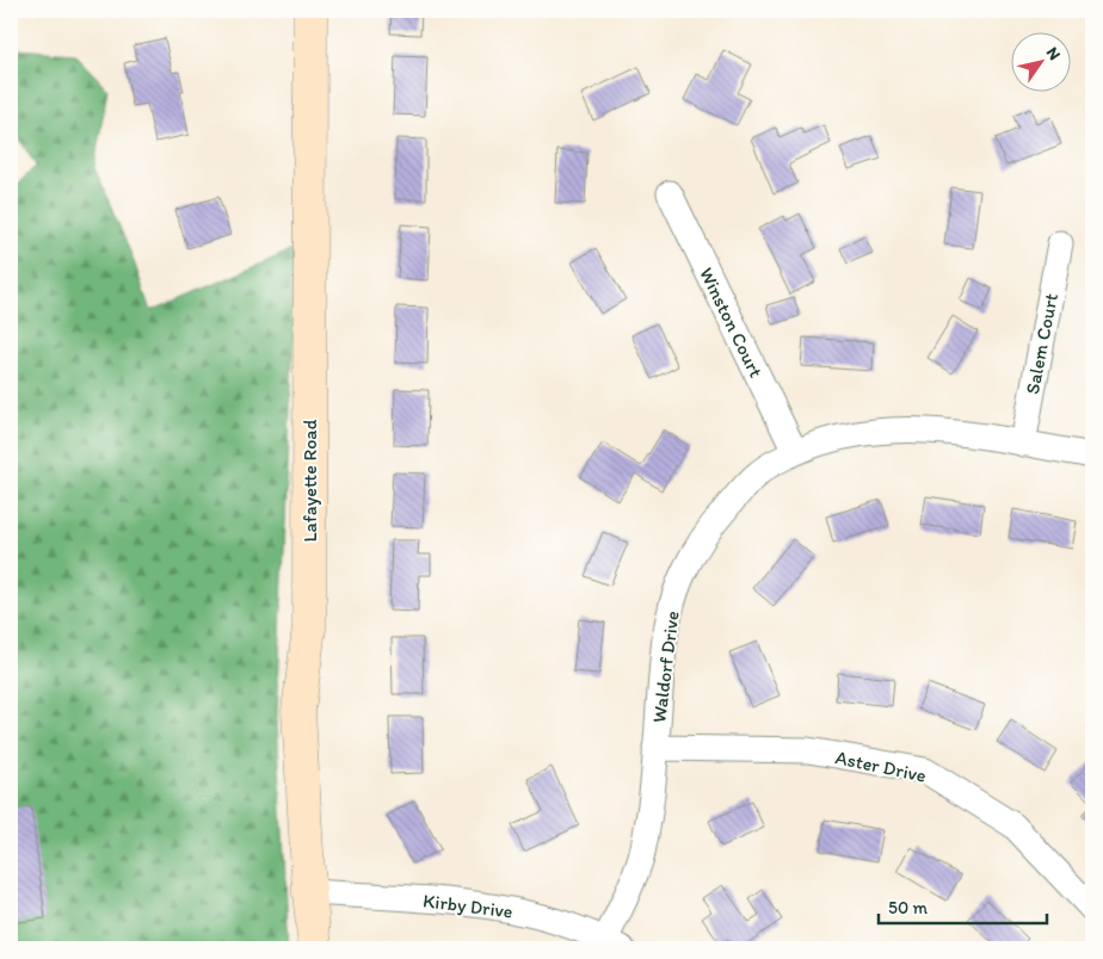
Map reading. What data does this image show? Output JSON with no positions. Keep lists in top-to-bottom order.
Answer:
{
  "streets": {
    "main road": ["Lafayette Road"],
    "street": [
      "Winston Court",
      "Salem Court",
      "Waldorf Drive",
      "Aster Drive",
      "Kirby Drive"
    ]
  },
  "crossings": [
    ["Winston Court", "Waldorf Drive"],
    ["Salem Court", "Waldorf Drive"],
    ["Lafayette Road", "Kirby Drive"],
    ["Waldorf Drive", "Aster Drive"],
    ["Waldorf Drive", "Kirby Drive"]
  ],
  "scale_bar": "50 m",
  "north": "top right"
}
